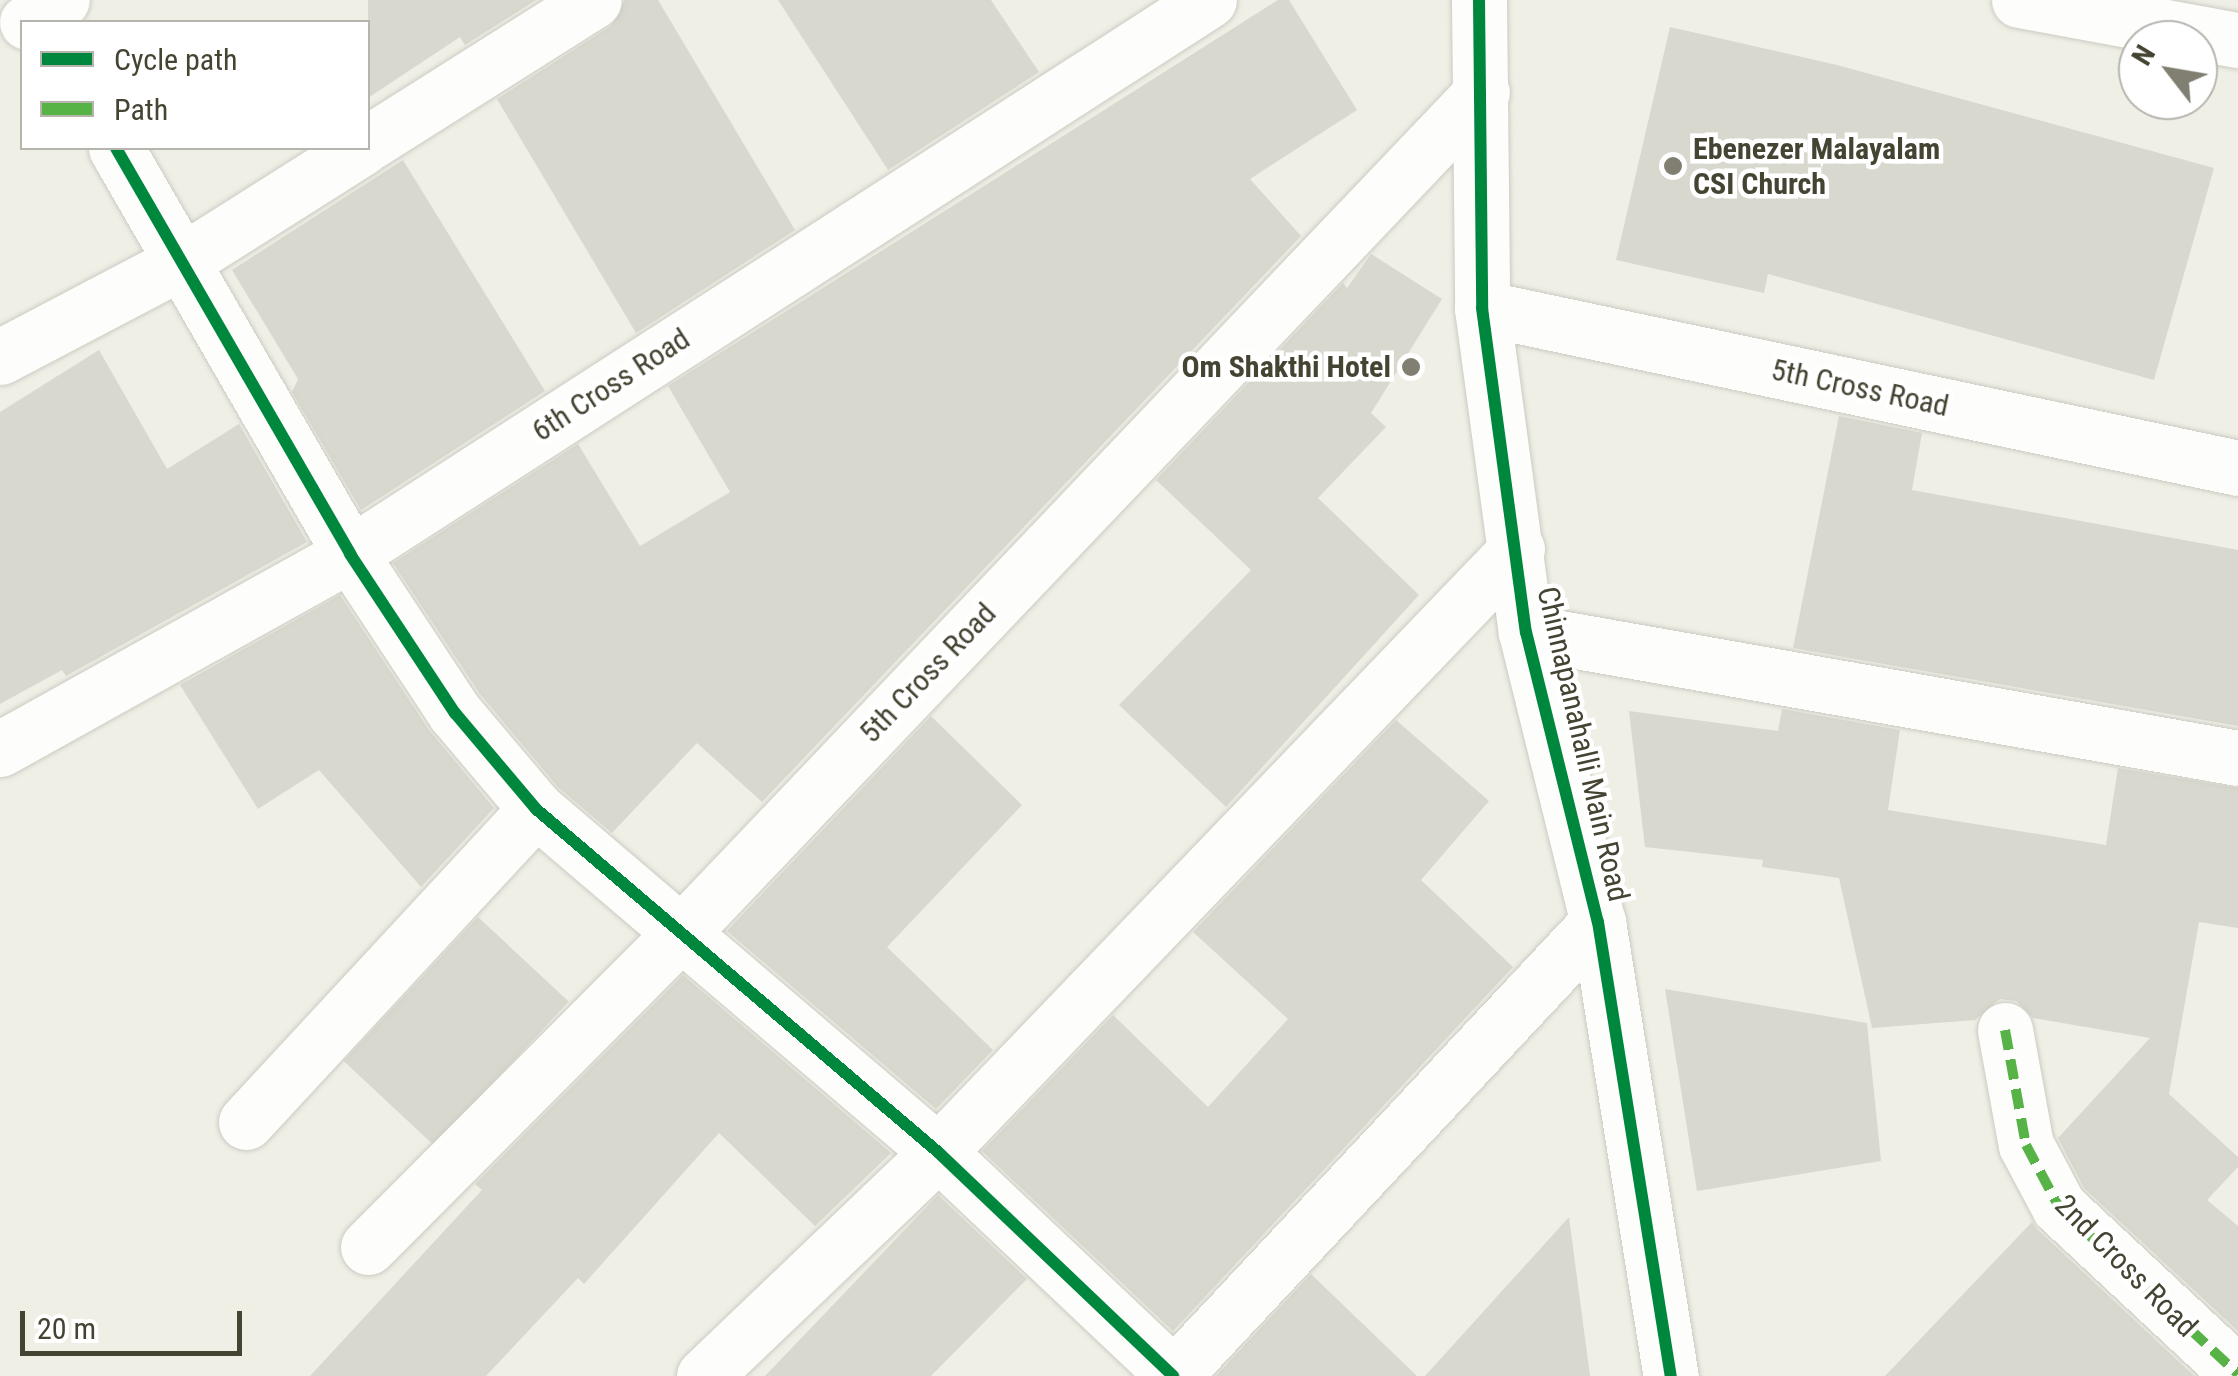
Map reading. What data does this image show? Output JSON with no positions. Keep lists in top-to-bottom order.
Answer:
{
  "streets": {
    "street": [
      "6th Cross Road",
      "5th Cross Road",
      "Chinnapanahalli Main Road",
      "2nd Cross Road"
    ]
  },
  "crossings": [
    ["5th Cross Road", "Chinnapanahalli Main Road"]
  ],
  "places": ["Ebenezer Malayalam CSI Church", "Om Shakthi Hotel"],
  "legend": ["Cycle path", "Path"],
  "scale_bar": "20 m",
  "north": "top left"
}
